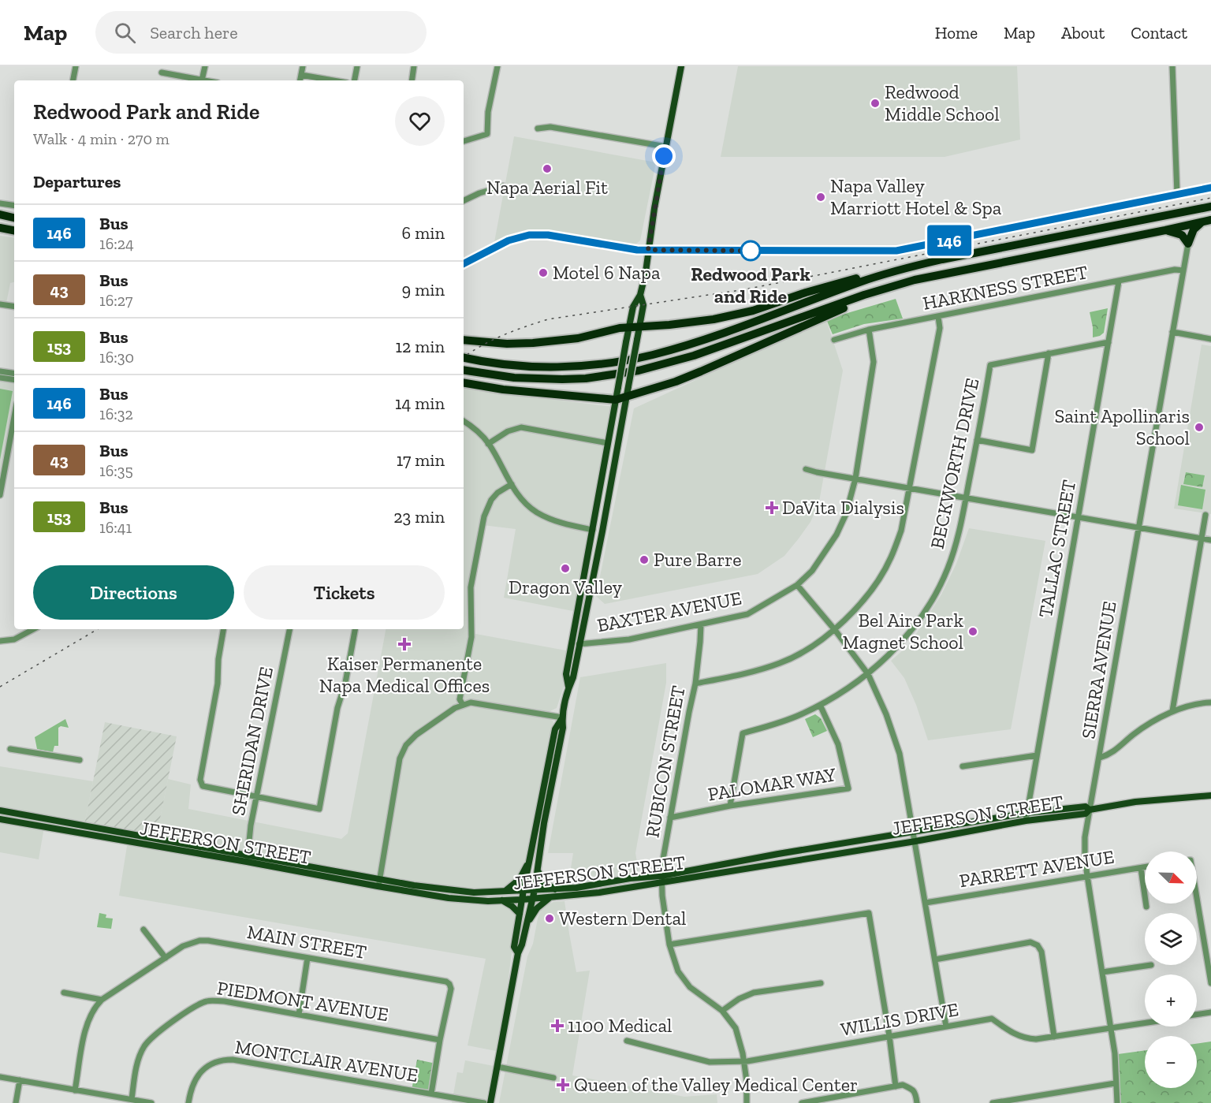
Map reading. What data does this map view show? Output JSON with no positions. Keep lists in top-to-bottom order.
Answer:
{
  "streets": {
    "main road": ["JEFFERSON STREET"],
    "street": [
      "HARKNESS STREET",
      "BECKWORTH DRIVE",
      "TALLAC STREET",
      "BAXTER AVENUE",
      "SIERRA AVENUE",
      "SHERIDAN DRIVE",
      "RUBICON STREET",
      "PALOMAR WAY",
      "PARRETT AVENUE",
      "MAIN STREET",
      "PIEDMONT AVENUE",
      "WILLIS DRIVE",
      "MONTCLAIR AVENUE"
    ]
  },
  "crossings": [
    ["HARKNESS STREET", "TALLAC STREET"],
    ["HARKNESS STREET", "BAXTER AVENUE"],
    ["HARKNESS STREET", "SIERRA AVENUE"],
    ["BECKWORTH DRIVE", "TALLAC STREET"],
    ["BECKWORTH DRIVE", "PALOMAR WAY"],
    ["TALLAC STREET", "JEFFERSON STREET"],
    ["BAXTER AVENUE", "RUBICON STREET"],
    ["SIERRA AVENUE", "JEFFERSON STREET"],
    ["SIERRA AVENUE", "PARRETT AVENUE"],
    ["SIERRA AVENUE", "WILLIS DRIVE"],
    ["SHERIDAN DRIVE", "JEFFERSON STREET"],
    ["RUBICON STREET", "PALOMAR WAY"],
    ["RUBICON STREET", "JEFFERSON STREET"],
    ["RUBICON STREET", "WILLIS DRIVE"],
    ["MAIN STREET", "PIEDMONT AVENUE"],
    ["MAIN STREET", "MONTCLAIR AVENUE"]
  ],
  "places": {
    "other": [
      "Redwood Middle School",
      "Napa Aerial Fit",
      "Napa Valley Marriott Hotel & Spa",
      "Redwood Park and Ride",
      "Motel 6 Napa",
      "Saint Apollinaris School",
      "Pure Barre",
      "Dragon Valley",
      "Bel Aire Park Magnet School",
      "Western Dental"
    ],
    "health": [
      "DaVita Dialysis",
      "Kaiser Permanente Napa Medical Offices",
      "1100 Medical",
      "Queen of the Valley Medical Center"
    ]
  },
  "lines": ["bus line 146"],
  "north": "bottom right",
  "page": {
    "header": "Map",
    "search": "Search here",
    "nav": [
      "Home",
      "Map",
      "About",
      "Contact"
    ],
    "on_map": "146",
    "heading": [
      ["Redwood Park and Ride", "Walk · 4 min · 270 m"],
      "Departures"
    ],
    "list": [
      {
        "mark": "146",
        "name": "Bus",
        "note": "16:24",
        "value": "6 min"
      },
      {
        "mark": "43",
        "name": "Bus",
        "note": "16:27",
        "value": "9 min"
      },
      {
        "mark": "153",
        "name": "Bus",
        "note": "16:30",
        "value": "12 min"
      },
      {
        "mark": "146",
        "name": "Bus",
        "note": "16:32",
        "value": "14 min"
      },
      {
        "mark": "43",
        "name": "Bus",
        "note": "16:35",
        "value": "17 min"
      },
      {
        "mark": "153",
        "name": "Bus",
        "note": "16:41",
        "value": "23 min"
      }
    ],
    "buttons": ["Directions", "Tickets"],
    "map_buttons": ["+", "−"]
  }
}
